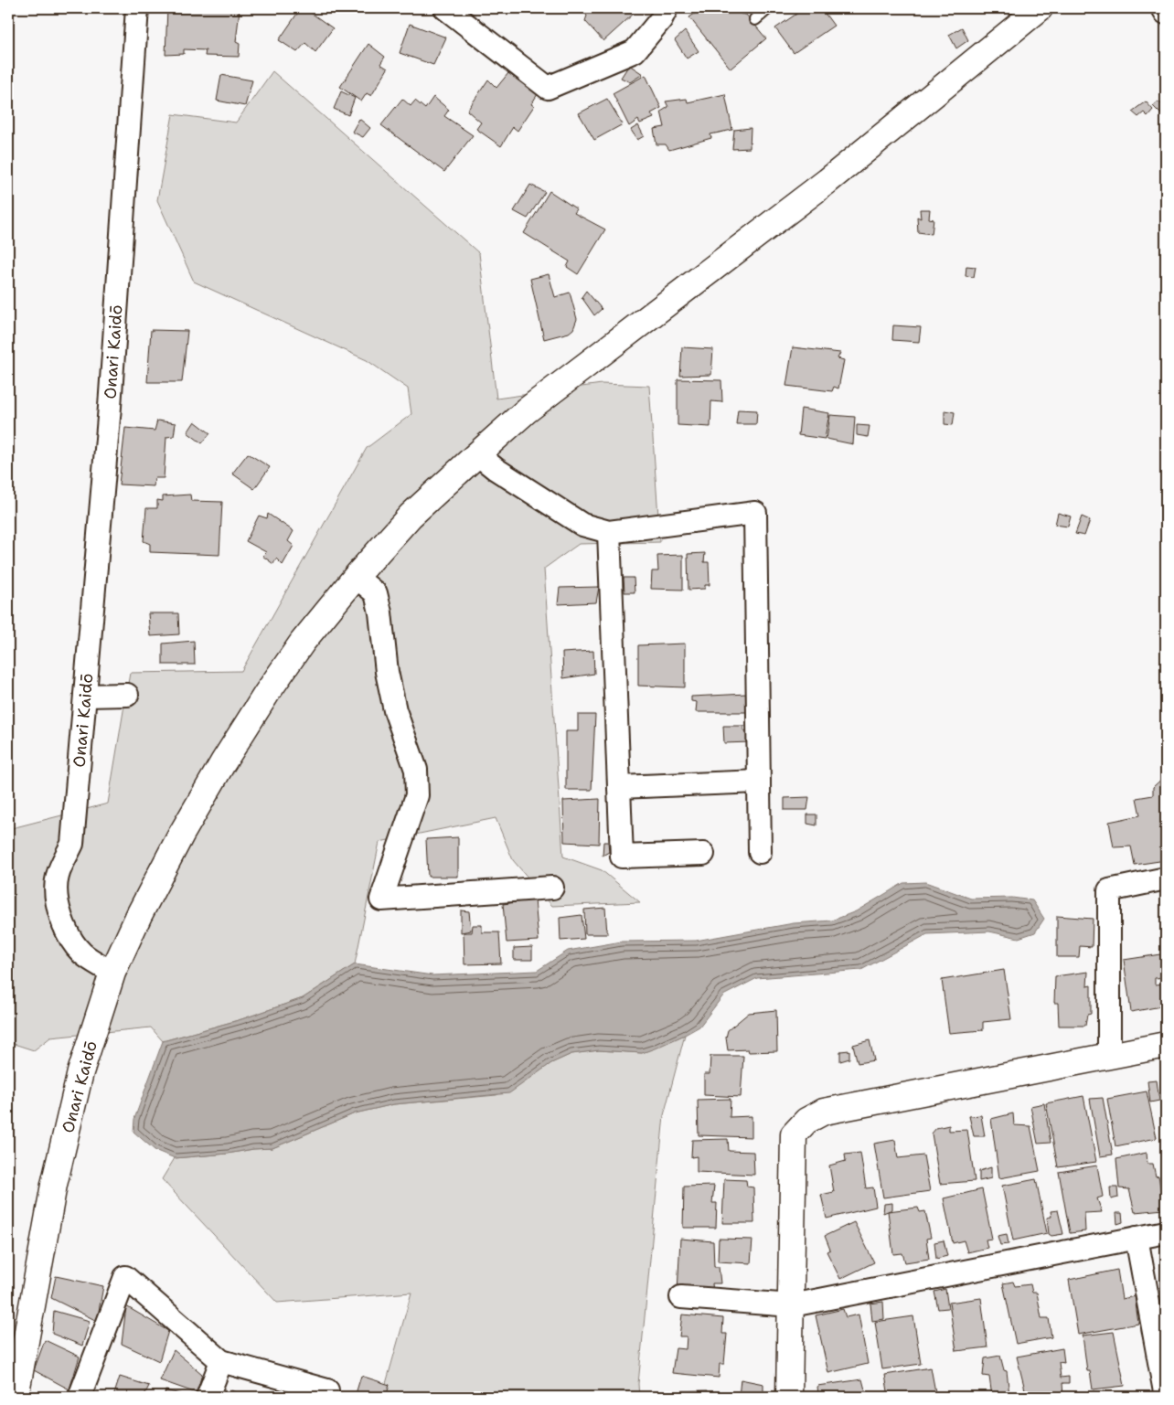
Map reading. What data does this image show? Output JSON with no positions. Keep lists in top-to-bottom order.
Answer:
{
  "streets": {
    "street": ["Onari Kaidō"]
  }
}
